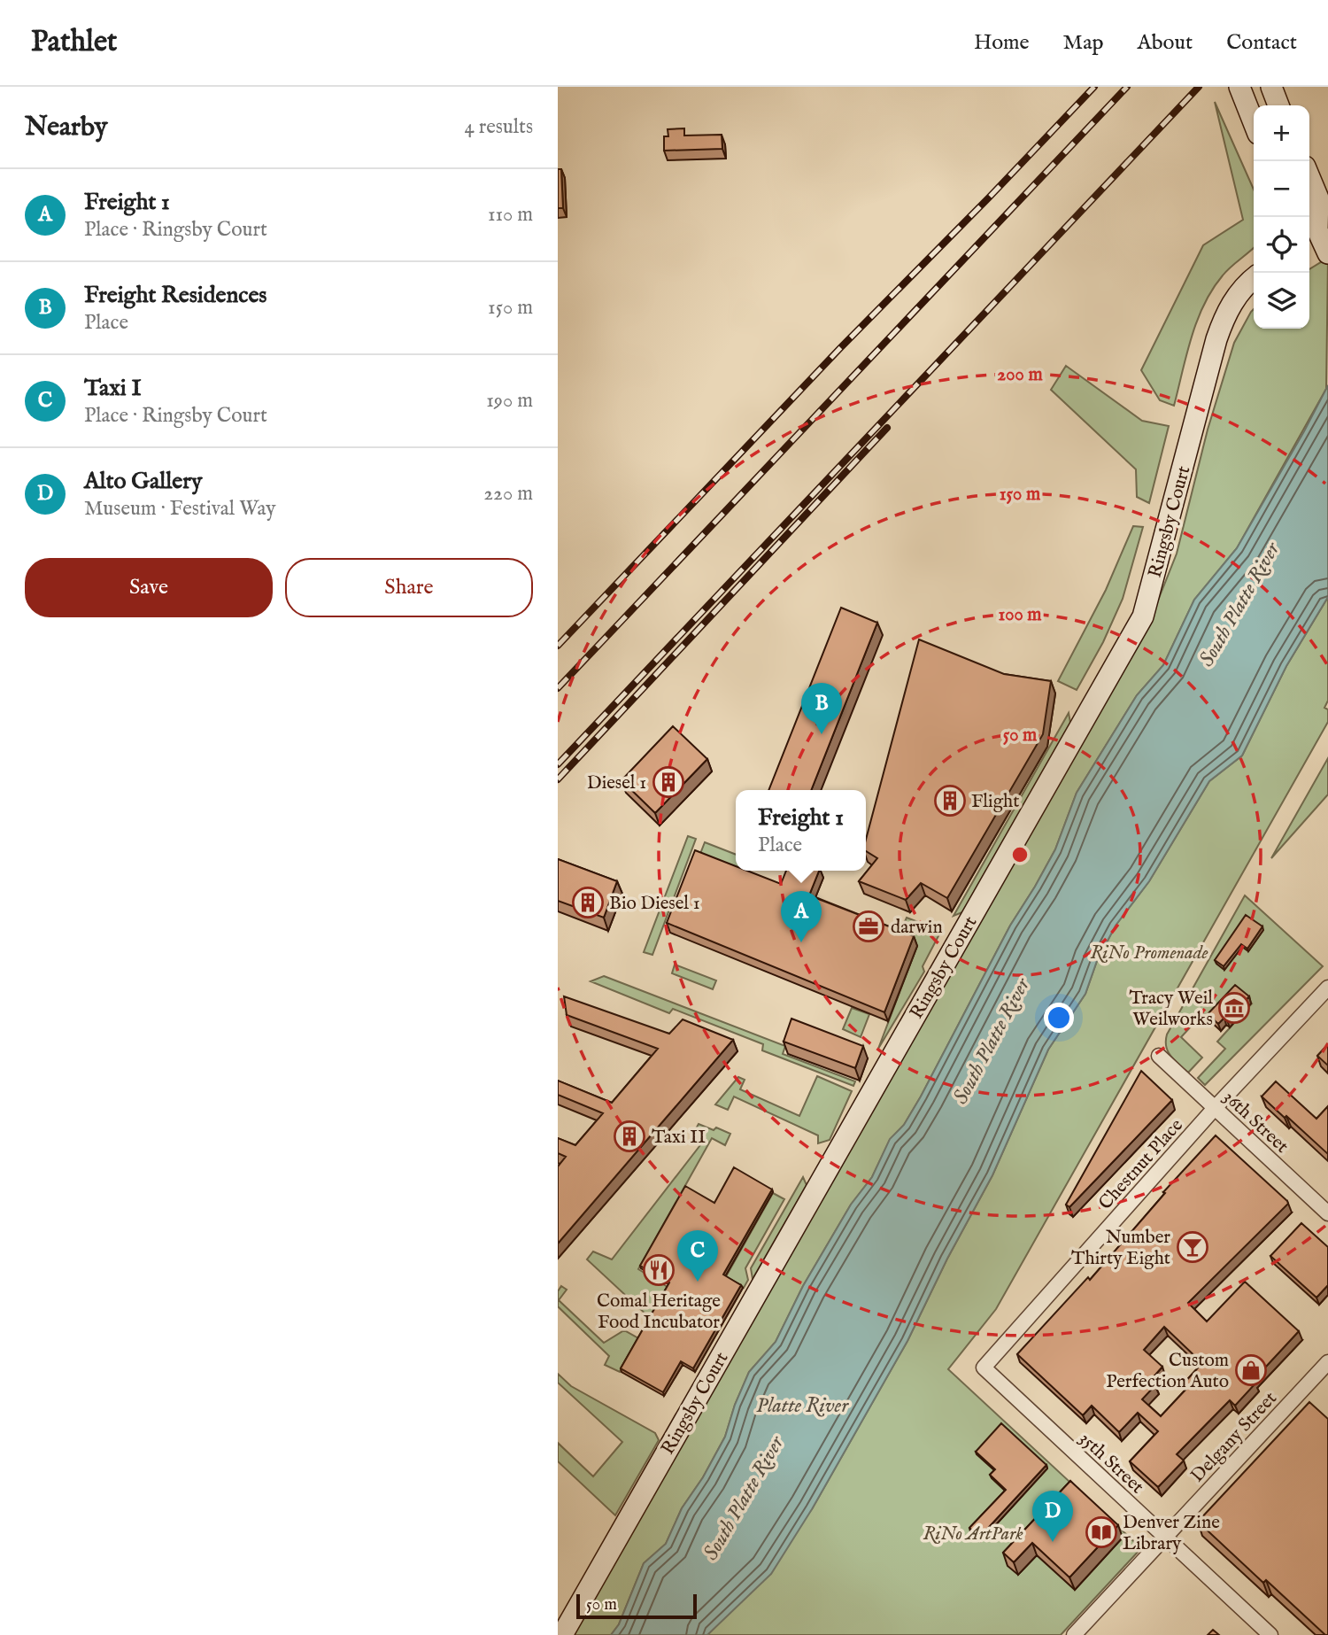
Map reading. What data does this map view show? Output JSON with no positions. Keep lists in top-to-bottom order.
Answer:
{
  "streets": {
    "street": [
      "Ringsby Court",
      "36th Street",
      "Chestnut Place",
      "Delgany Street",
      "35th Street"
    ]
  },
  "crossings": [
    ["36th Street", "Chestnut Place"],
    ["Chestnut Place", "35th Street"],
    ["Delgany Street", "35th Street"]
  ],
  "water": ["South Platte River", "Platte River"],
  "parks": ["RiNo Promenade", "RiNo ArtPark"],
  "places": {
    "building": [
      "Diesel 1",
      "Flight",
      "Bio Diesel 1",
      "Taxi II"
    ],
    "office": ["darwin"],
    "museum": ["Tracy Weil Weilworks"],
    "bar": ["Number Thirty Eight"],
    "restaurant": ["Comal Heritage Food Incubator"],
    "shop": ["Custom Perfection Auto"],
    "library": ["Denver Zine Library"]
  },
  "scale_bar": "50 m",
  "page": {
    "header": "Pathlet",
    "nav": [
      "Home",
      "Map",
      "About",
      "Contact"
    ],
    "heading": ["Nearby", "4 results"],
    "map_buttons": ["+", "−"],
    "list": [
      {
        "mark": "A",
        "name": "Freight 1",
        "note": "Place · Ringsby Court",
        "value": "110 m"
      },
      {
        "mark": "B",
        "name": "Freight Residences",
        "note": "Place",
        "value": "150 m"
      },
      {
        "mark": "C",
        "name": "Taxi I",
        "note": "Place · Ringsby Court",
        "value": "190 m"
      },
      {
        "mark": "D",
        "name": "Alto Gallery",
        "note": "Museum · Festival Way",
        "value": "220 m"
      }
    ],
    "buttons": ["Save", "Share"],
    "pins": [
      "B",
      "A",
      "C",
      "D"
    ],
    "popup": ["Freight 1", "Place"],
    "scale": "50 m"
  },
  "rings": [
    "200 m",
    "150 m",
    "100 m",
    "50 m"
  ]
}
